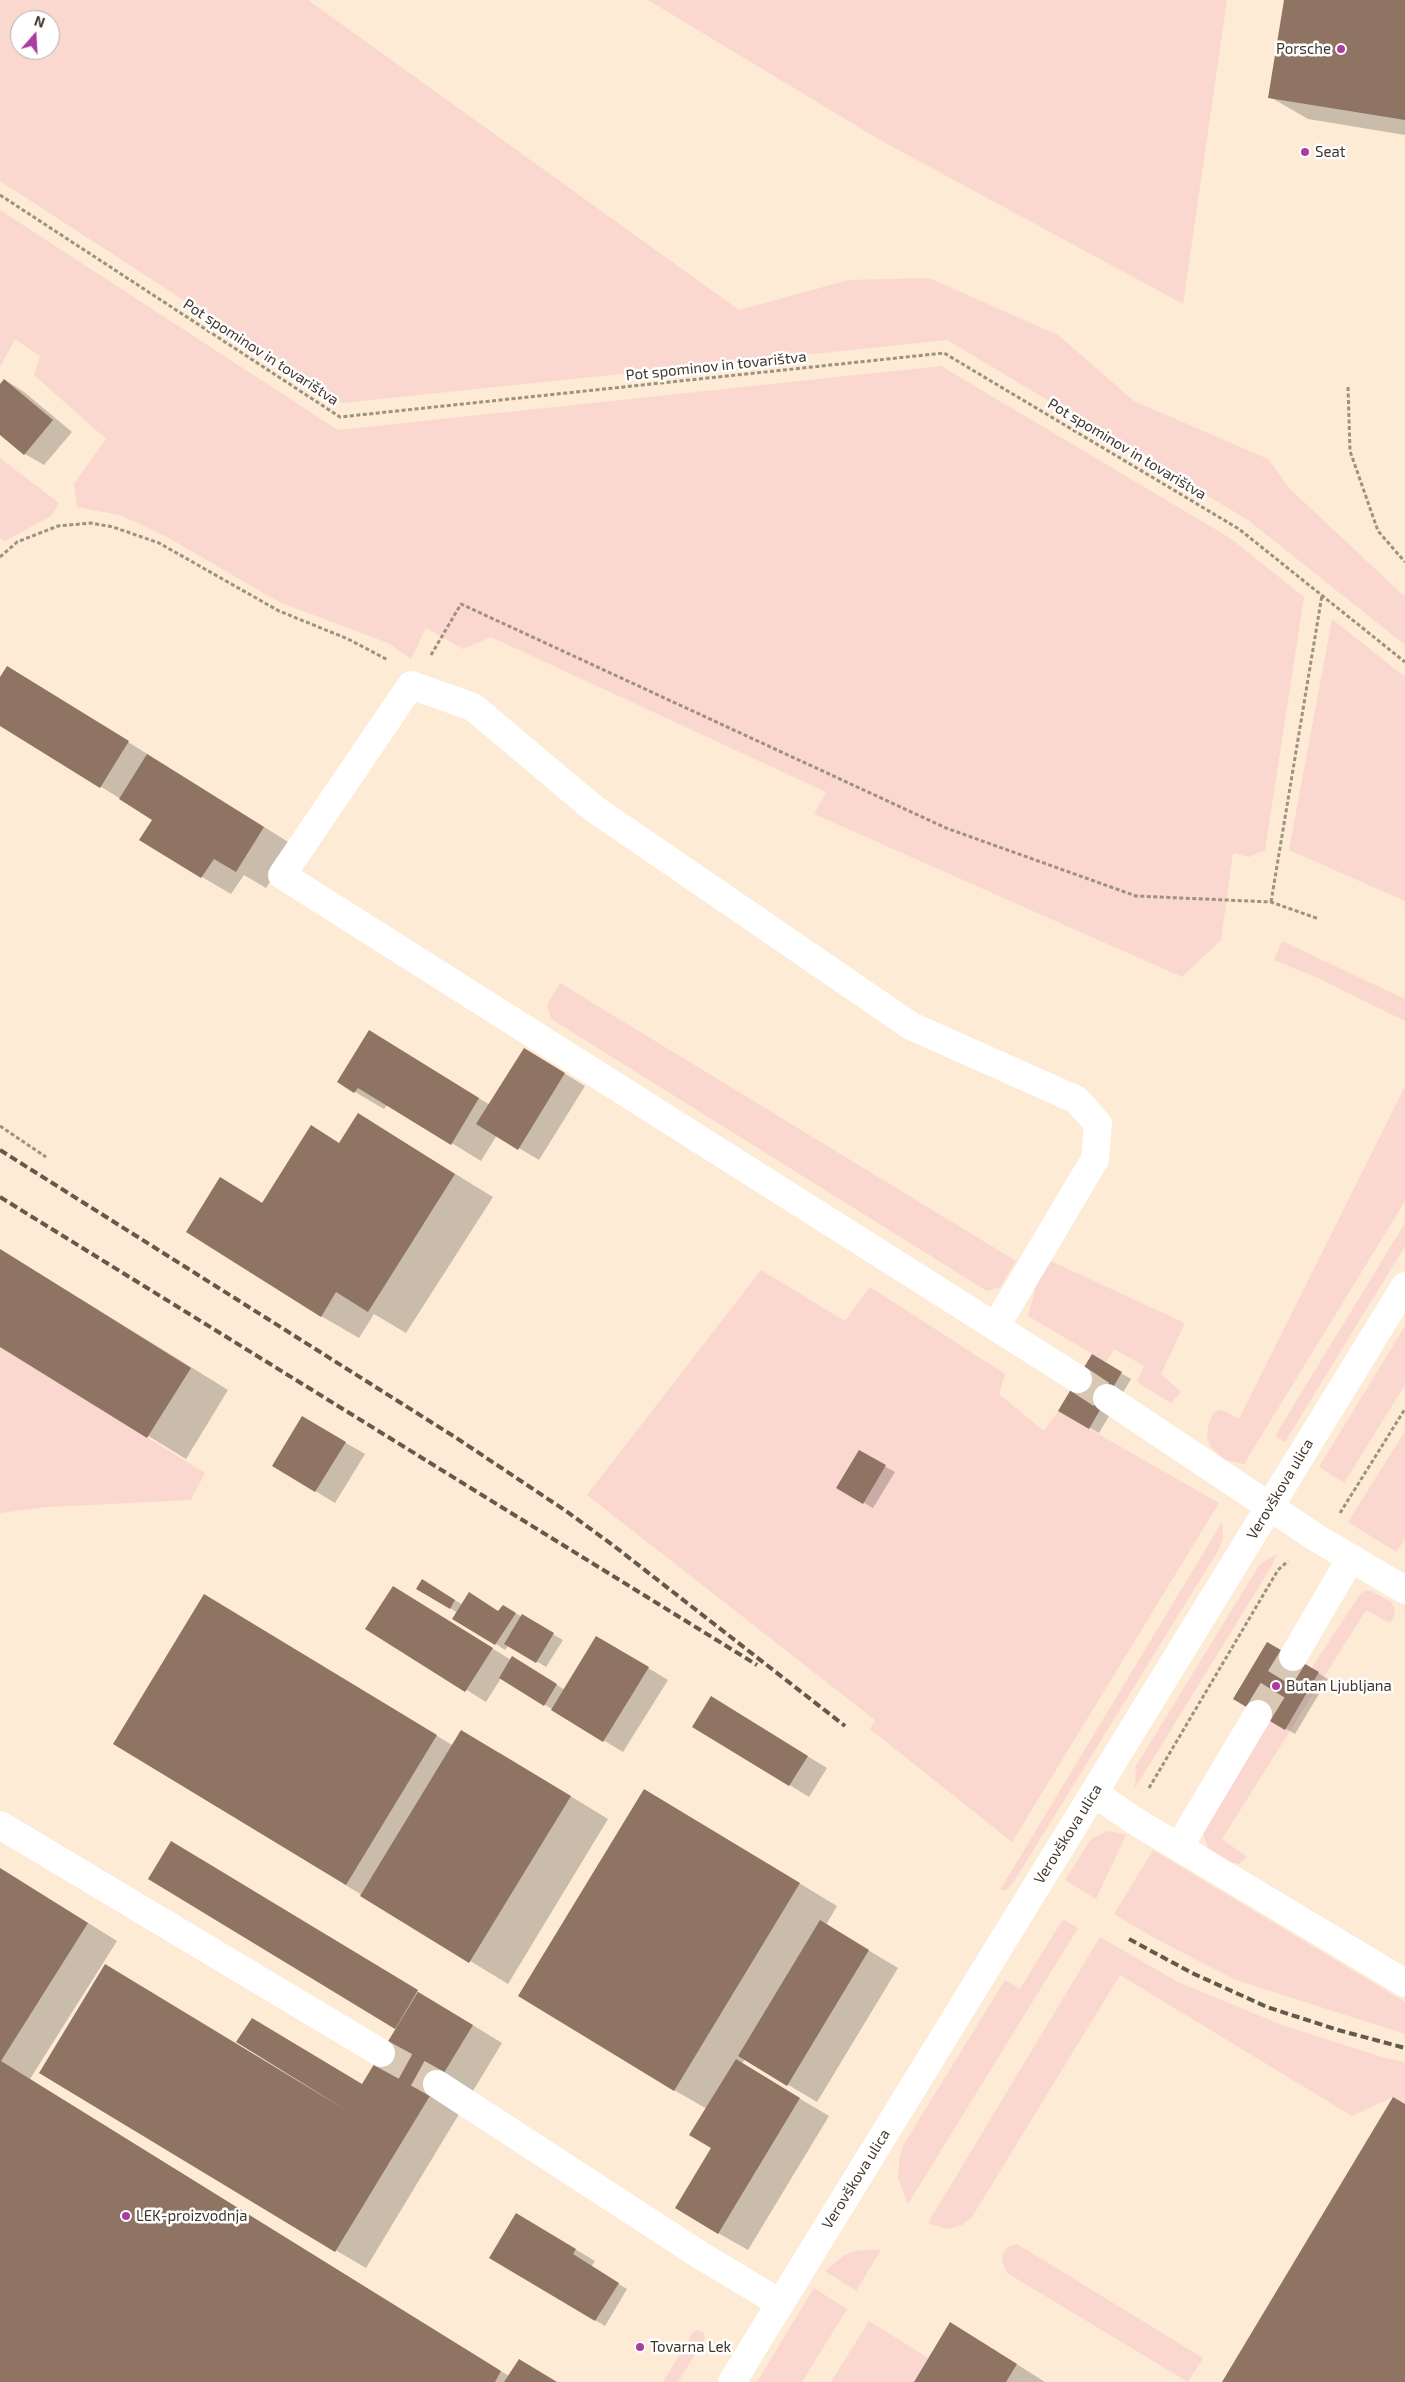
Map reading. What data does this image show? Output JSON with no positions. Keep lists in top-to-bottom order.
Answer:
{
  "streets": {
    "street": ["Verovškova ulica"],
    "path": ["Pot spominov in tovarištva"]
  },
  "places": [
    "Porsche",
    "Seat",
    "Butan Ljubljana",
    "LEK-proizvodnja",
    "Tovarna Lek"
  ],
  "north": "top"
}
